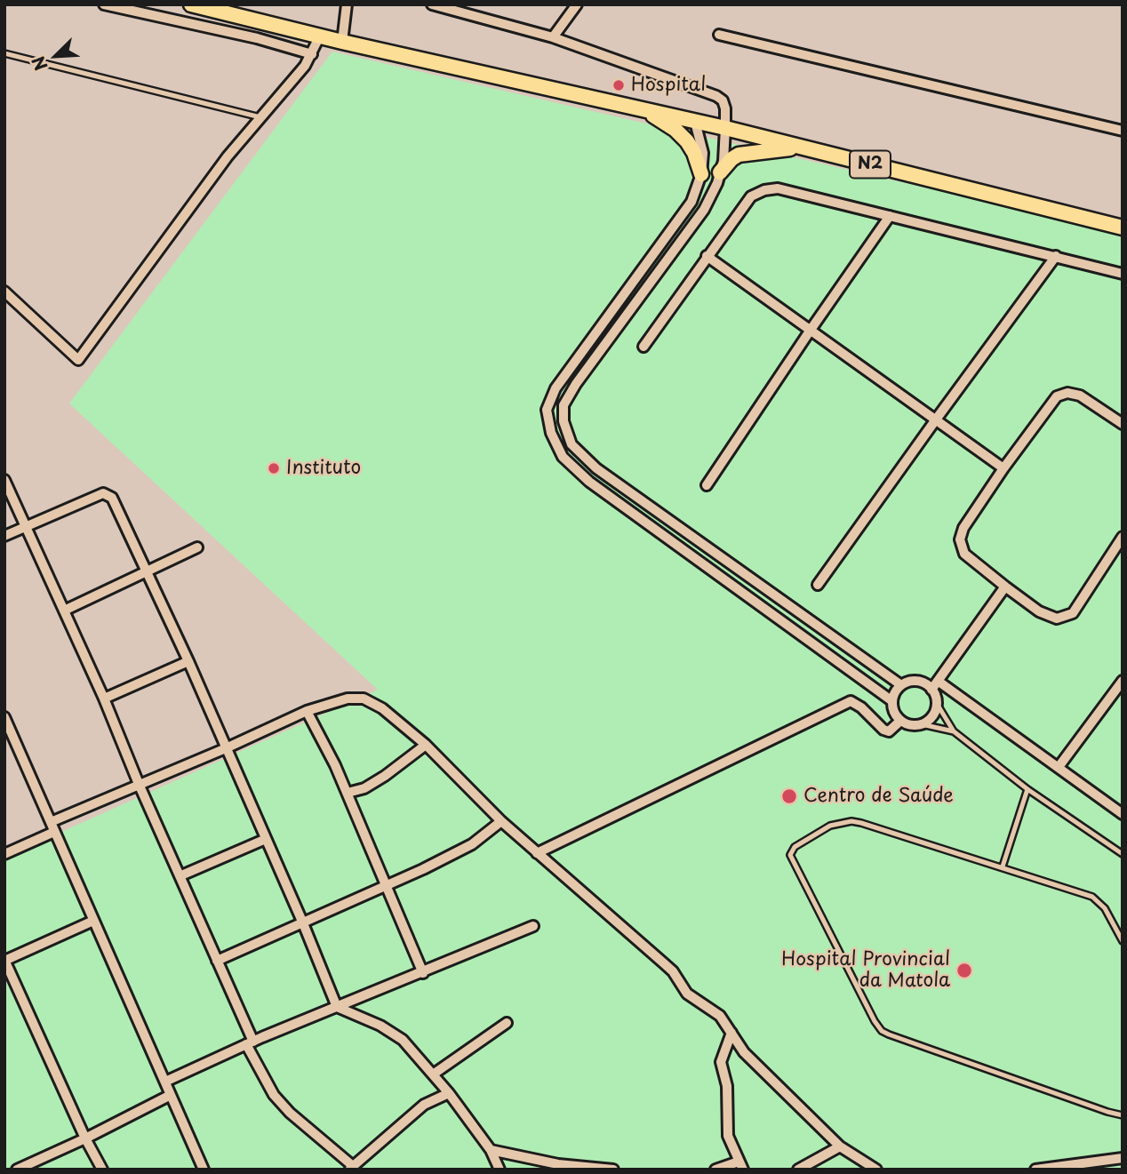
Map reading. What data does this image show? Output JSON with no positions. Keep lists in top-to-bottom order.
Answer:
{
  "streets": {
    "main road": ["N2"]
  },
  "places": [
    "Hospital",
    "Instituto",
    "Centro de Saúde",
    "Hospital Provincial da Matola"
  ],
  "north": "bottom left"
}
